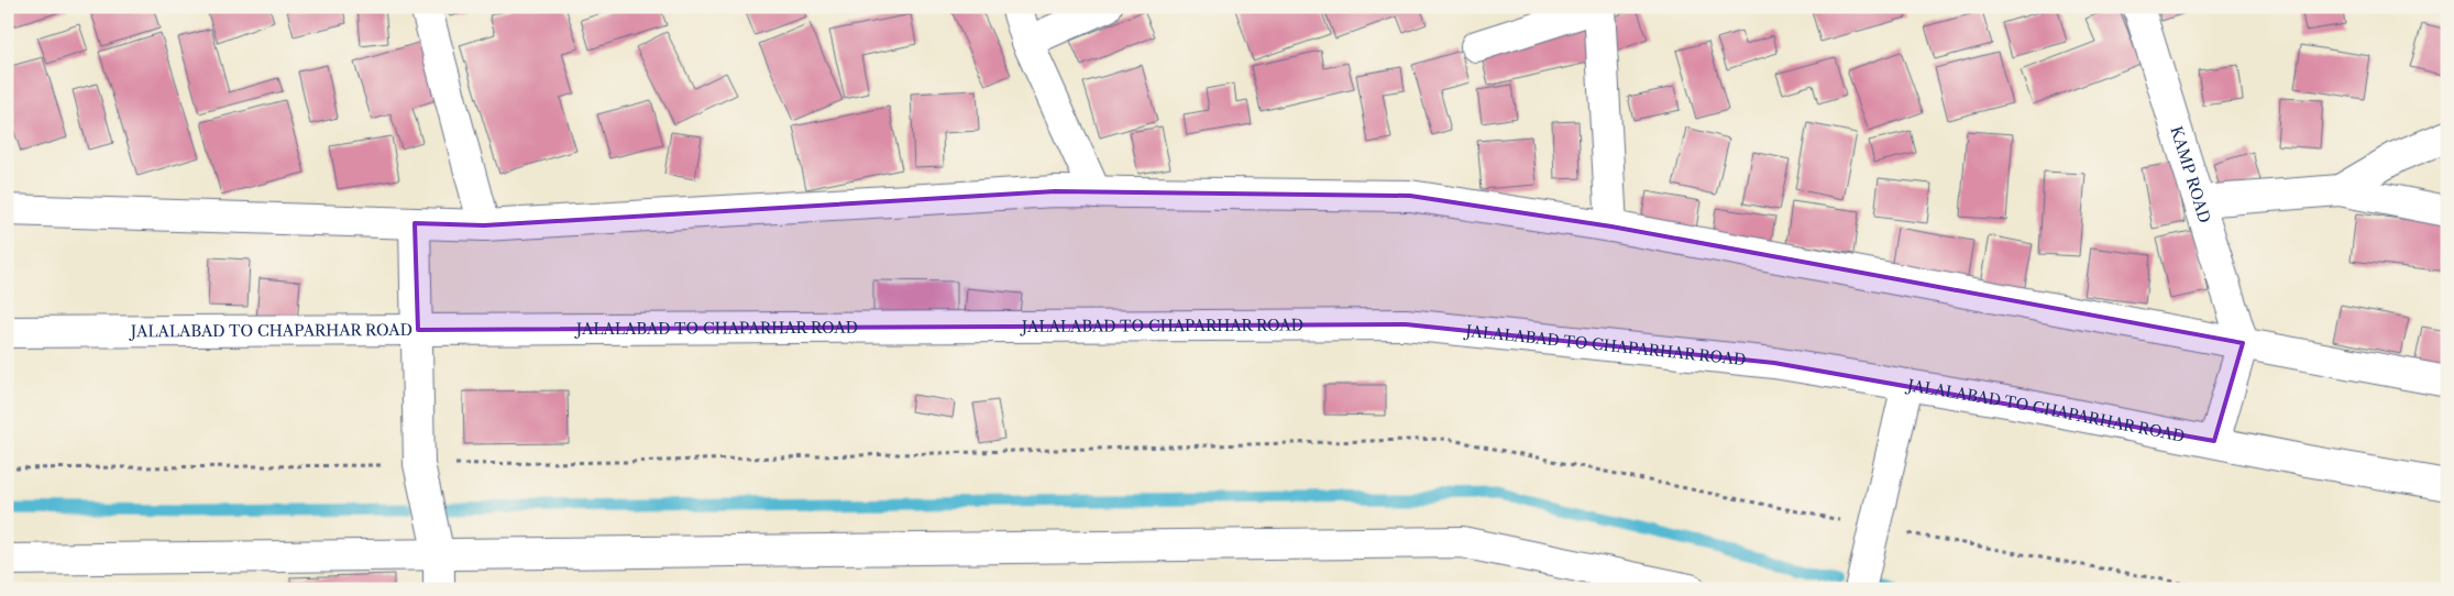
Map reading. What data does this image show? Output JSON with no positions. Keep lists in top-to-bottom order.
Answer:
{
  "streets": {
    "street": ["KAMP ROAD", "JALALABAD TO CHAPARHAR ROAD"]
  }
}
